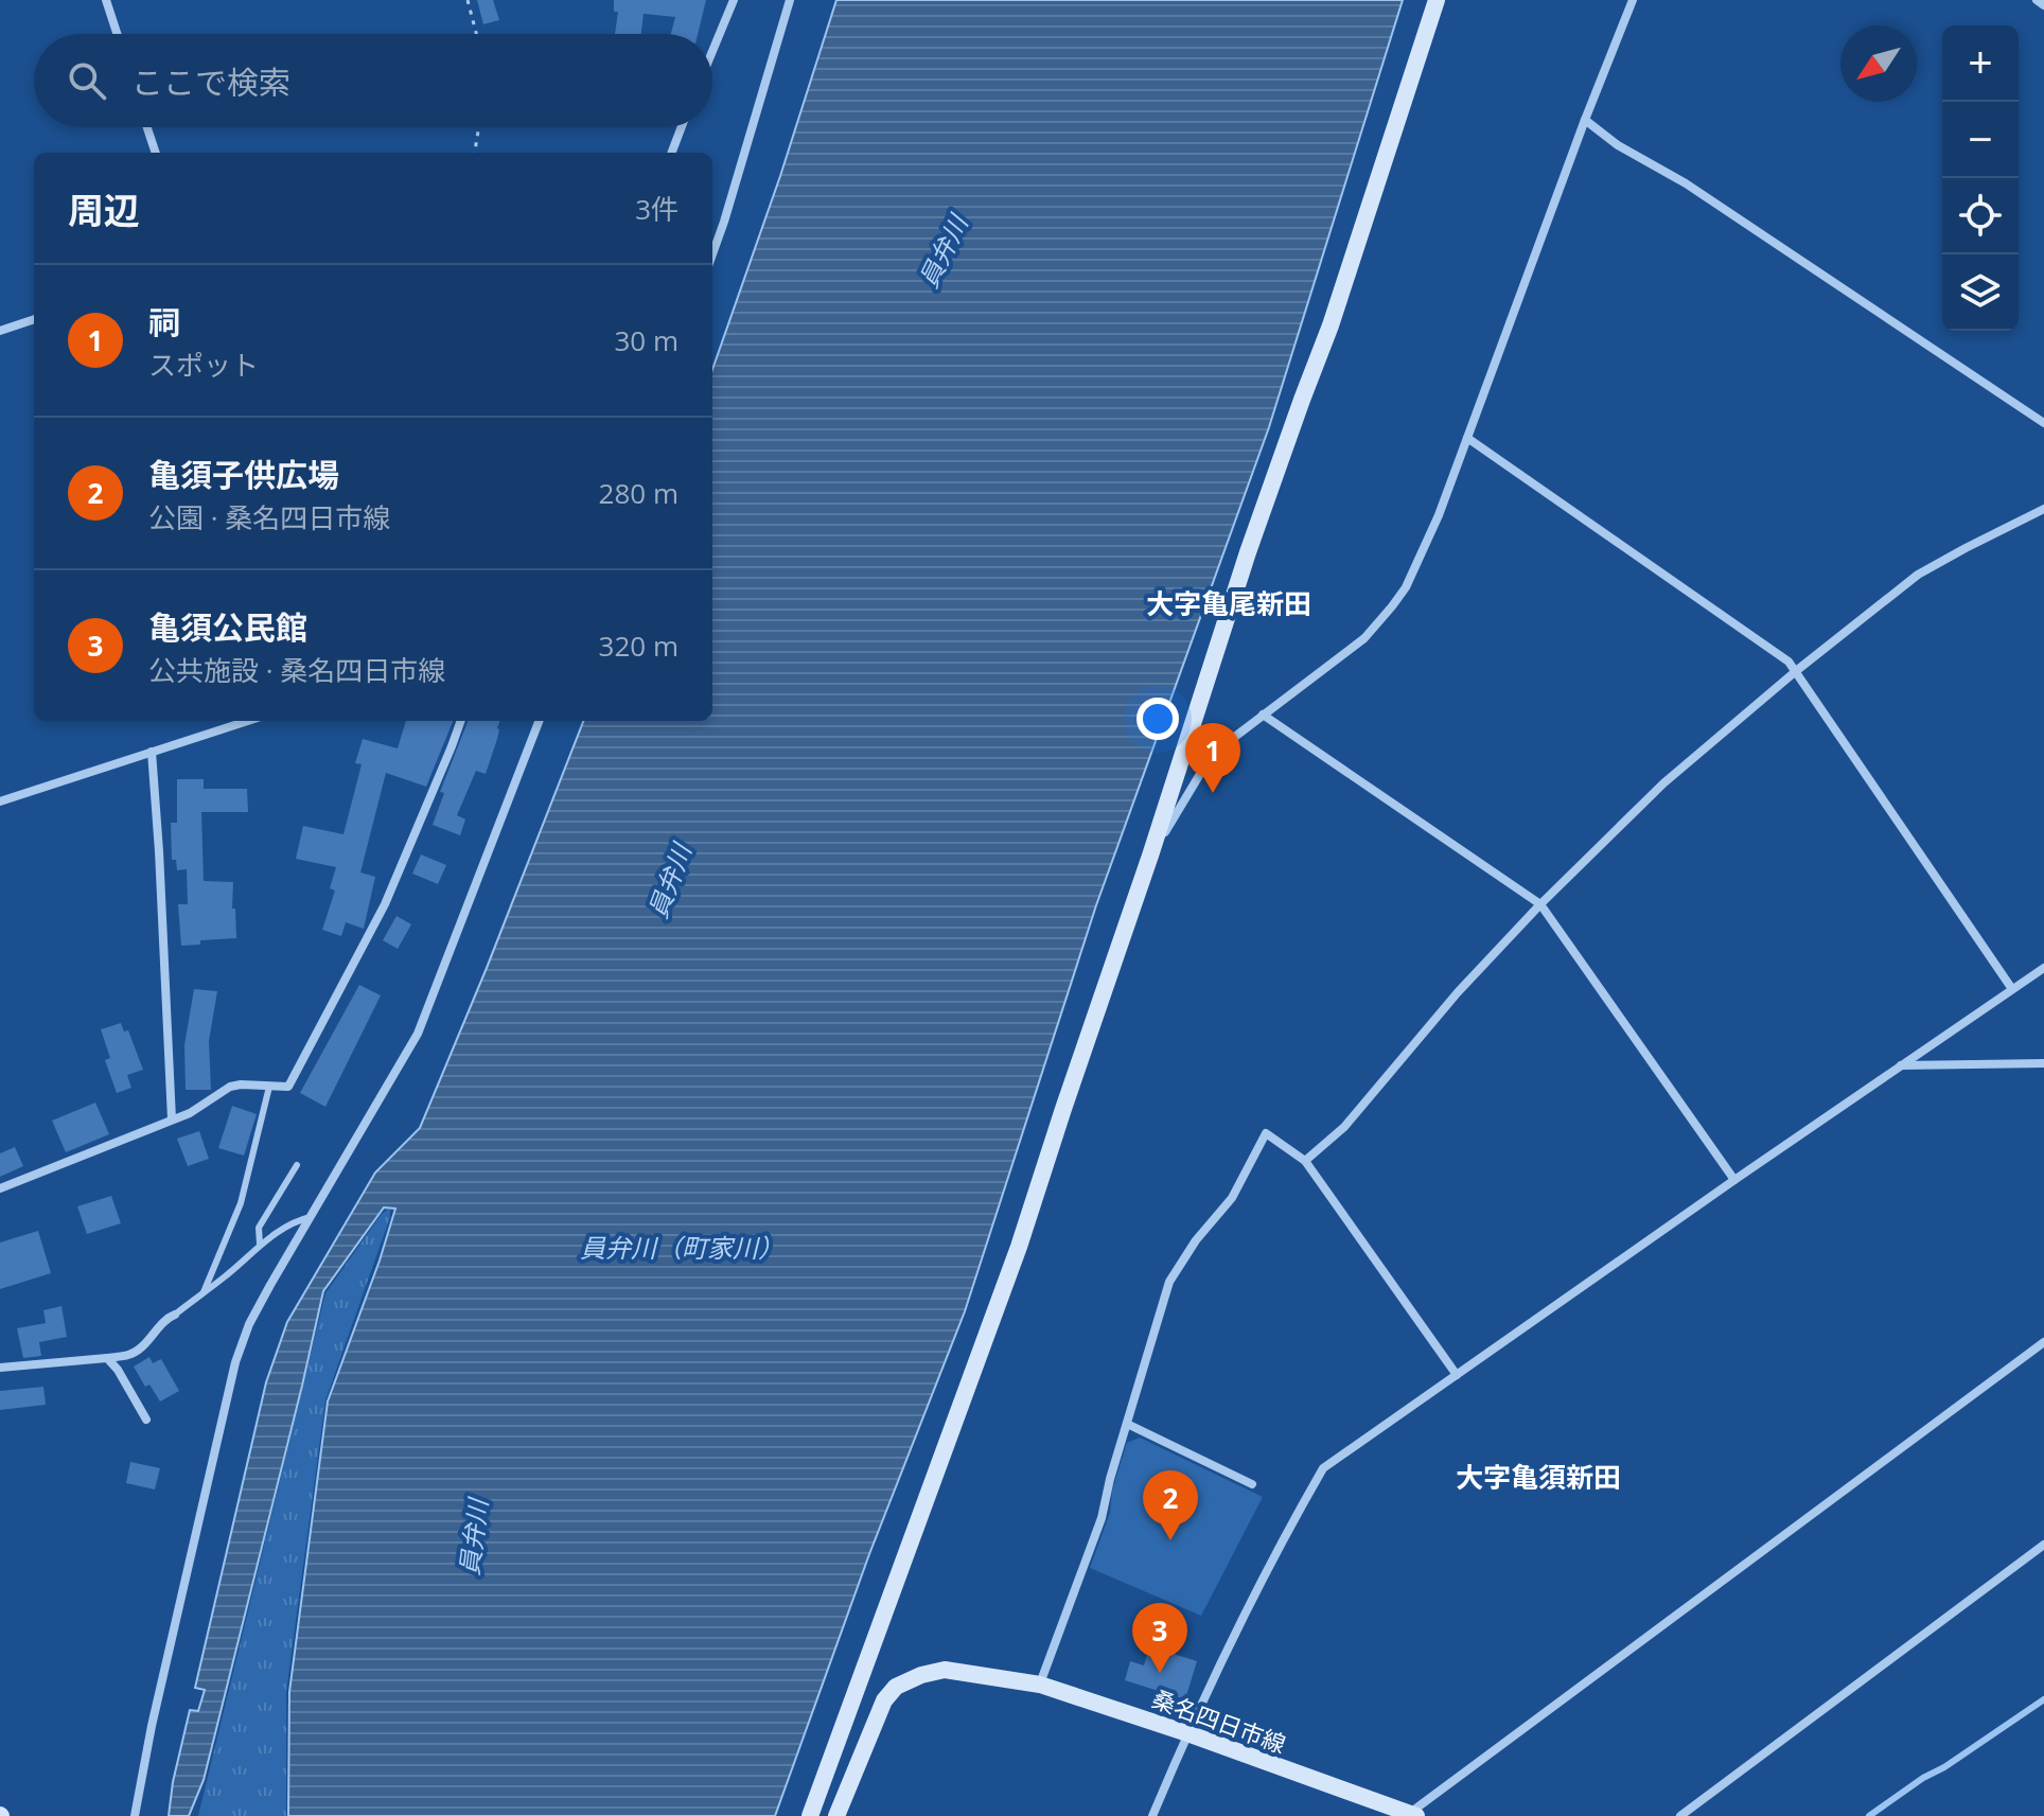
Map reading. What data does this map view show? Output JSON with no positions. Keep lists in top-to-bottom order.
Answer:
{
  "streets": {
    "street": ["桑名四日市線"]
  },
  "districts": ["大字亀尾新田", "大字亀須新田"],
  "water": ["員弁川", "員弁川（町家川）"],
  "north": "bottom left",
  "page": {
    "map_buttons": ["+", "−"],
    "search": "ここで検索",
    "heading": ["周辺", "3件"],
    "list": [
      {
        "mark": "1",
        "name": "祠",
        "note": "スポット",
        "value": "30 m"
      },
      {
        "mark": "2",
        "name": "亀須子供広場",
        "note": "公園 · 桑名四日市線",
        "value": "280 m"
      },
      {
        "mark": "3",
        "name": "亀須公民館",
        "note": "公共施設 · 桑名四日市線",
        "value": "320 m"
      }
    ],
    "pins": ["1", "2", "3"]
  }
}
